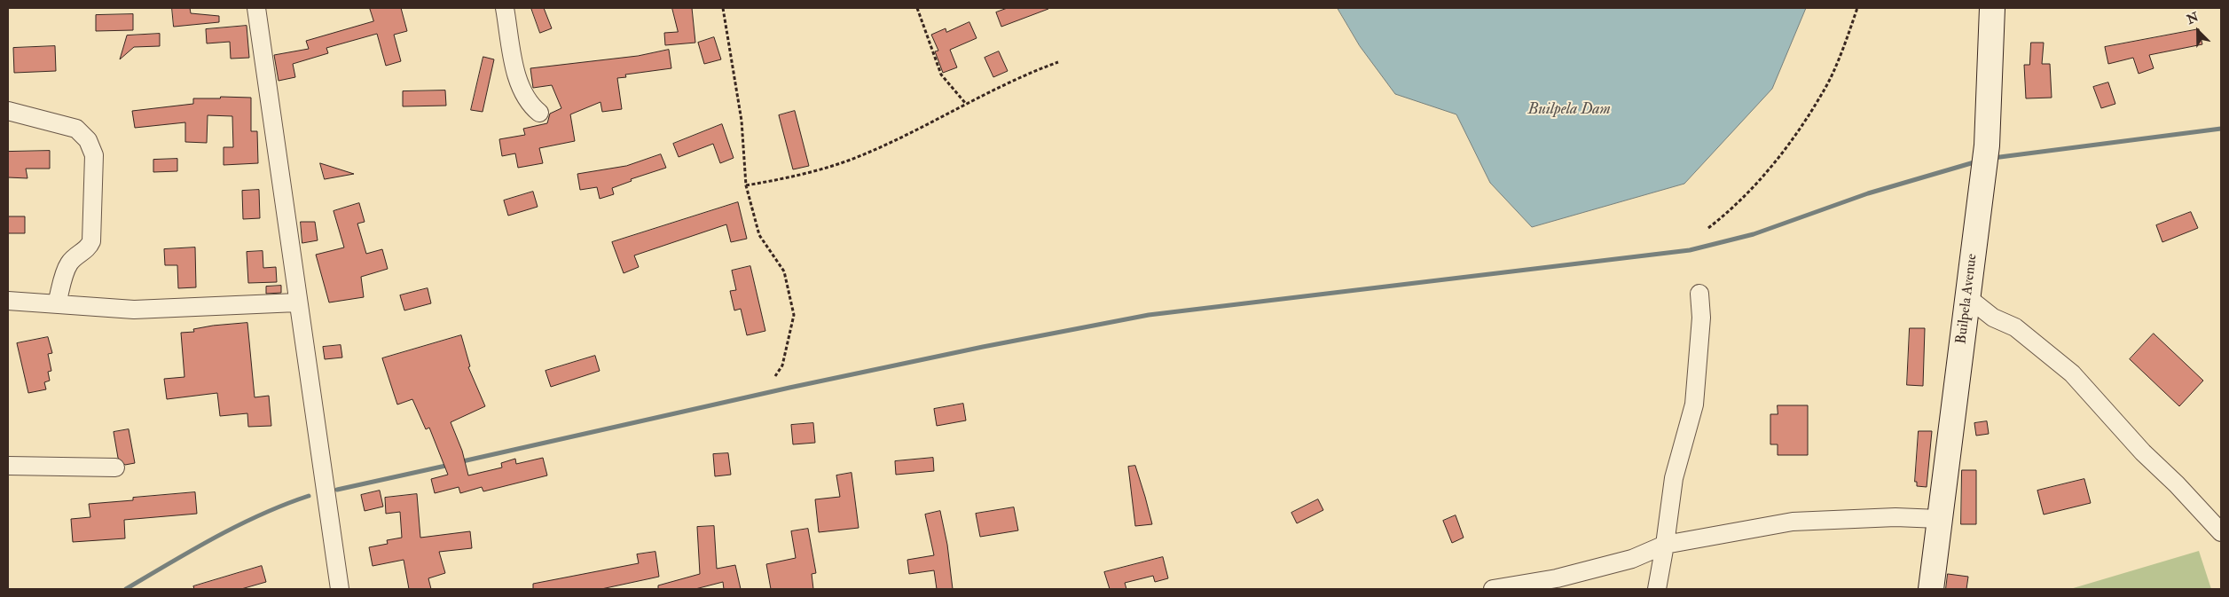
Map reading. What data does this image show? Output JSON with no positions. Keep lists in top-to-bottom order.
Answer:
{
  "streets": {
    "street": ["Builpela Avenue"]
  },
  "water": ["Builpela Dam"],
  "north": "top left"
}
